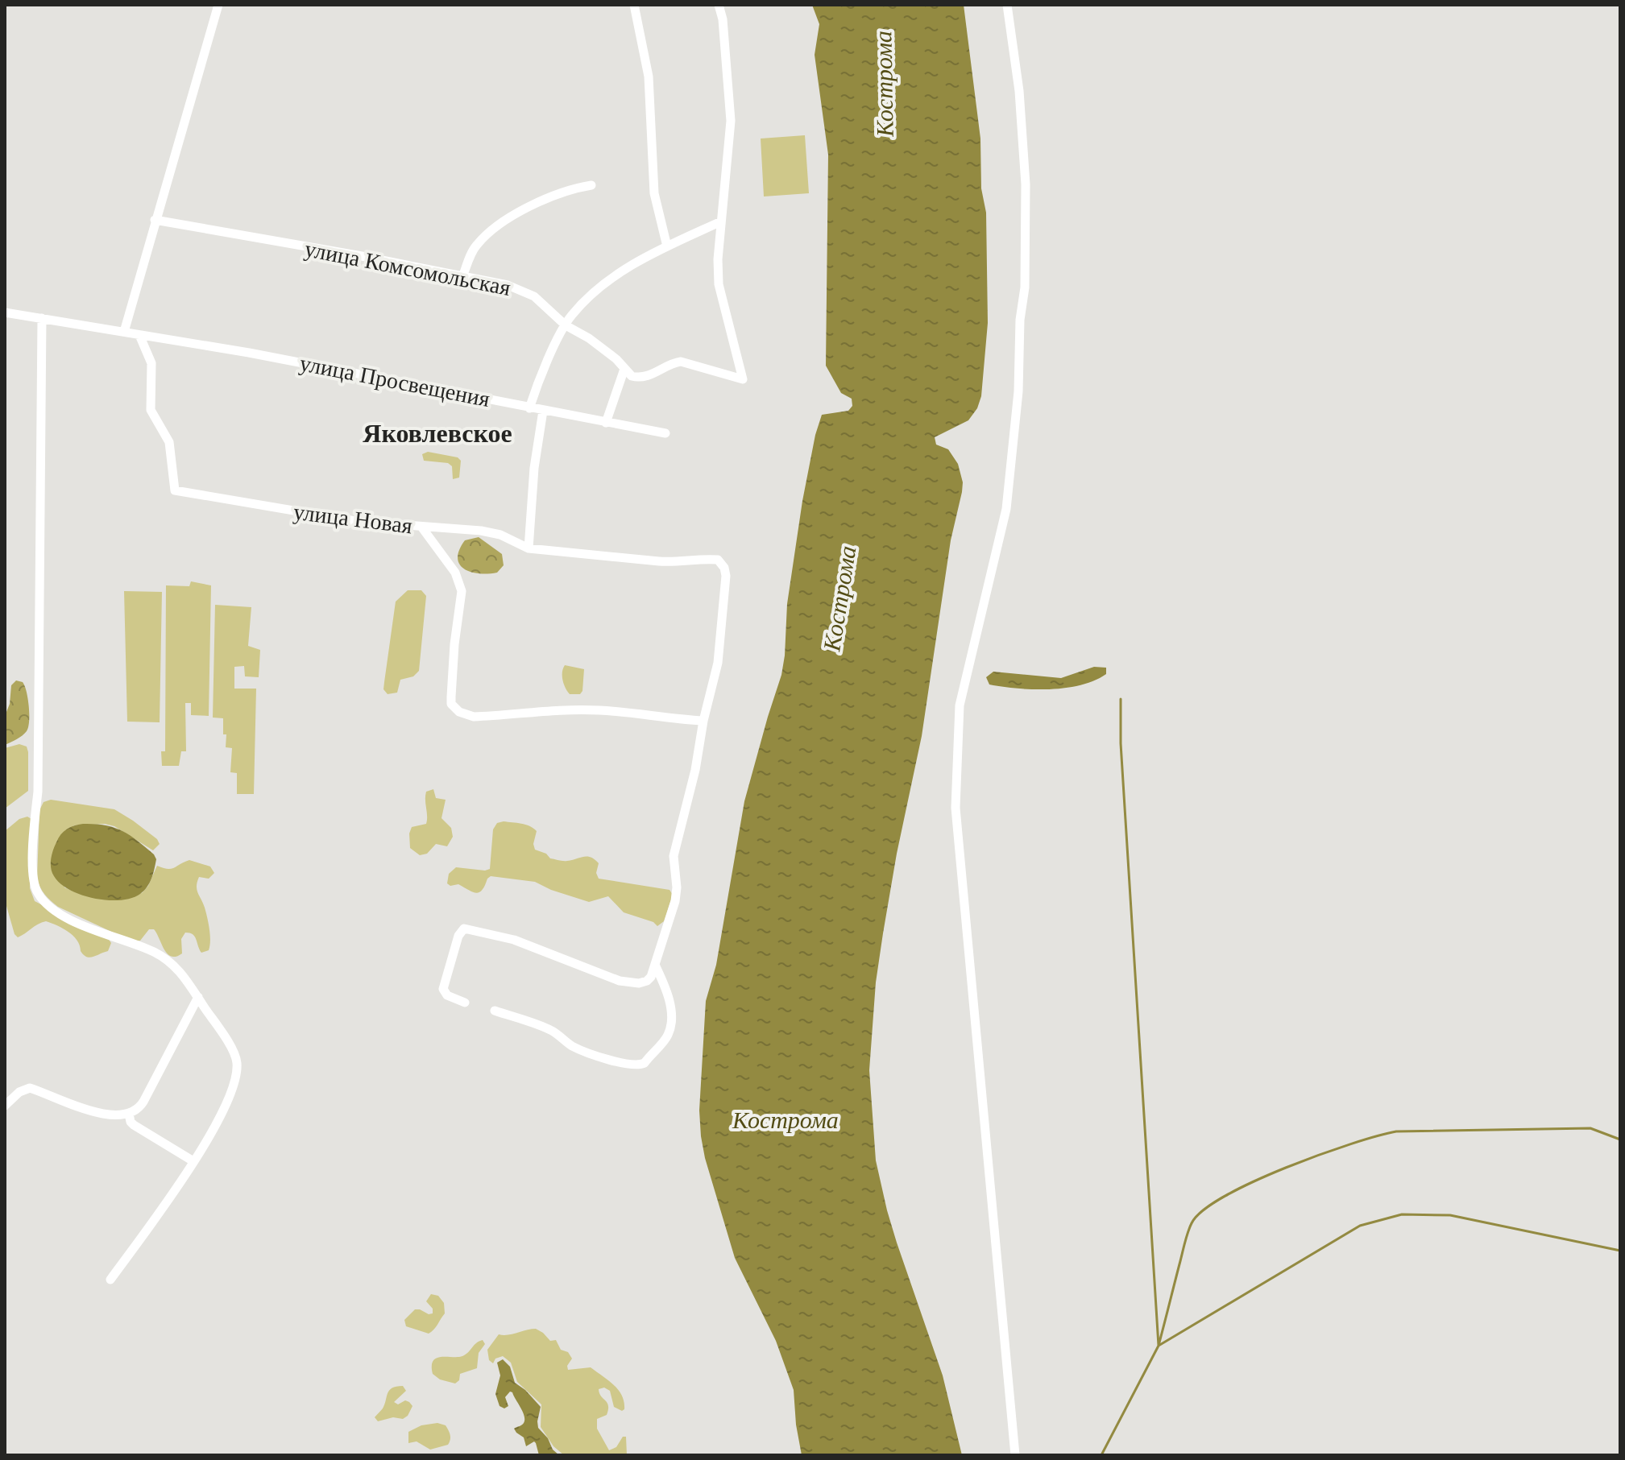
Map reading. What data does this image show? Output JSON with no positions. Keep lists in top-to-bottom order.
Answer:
{
  "streets": {
    "street": ["улица Комсомольская", "улица Просвещения", "улица Новая"]
  },
  "crossings": [
    ["улица Просвещения", "улица Новая"]
  ],
  "districts": ["Яковлевское"],
  "water": ["Кострома"]
}
